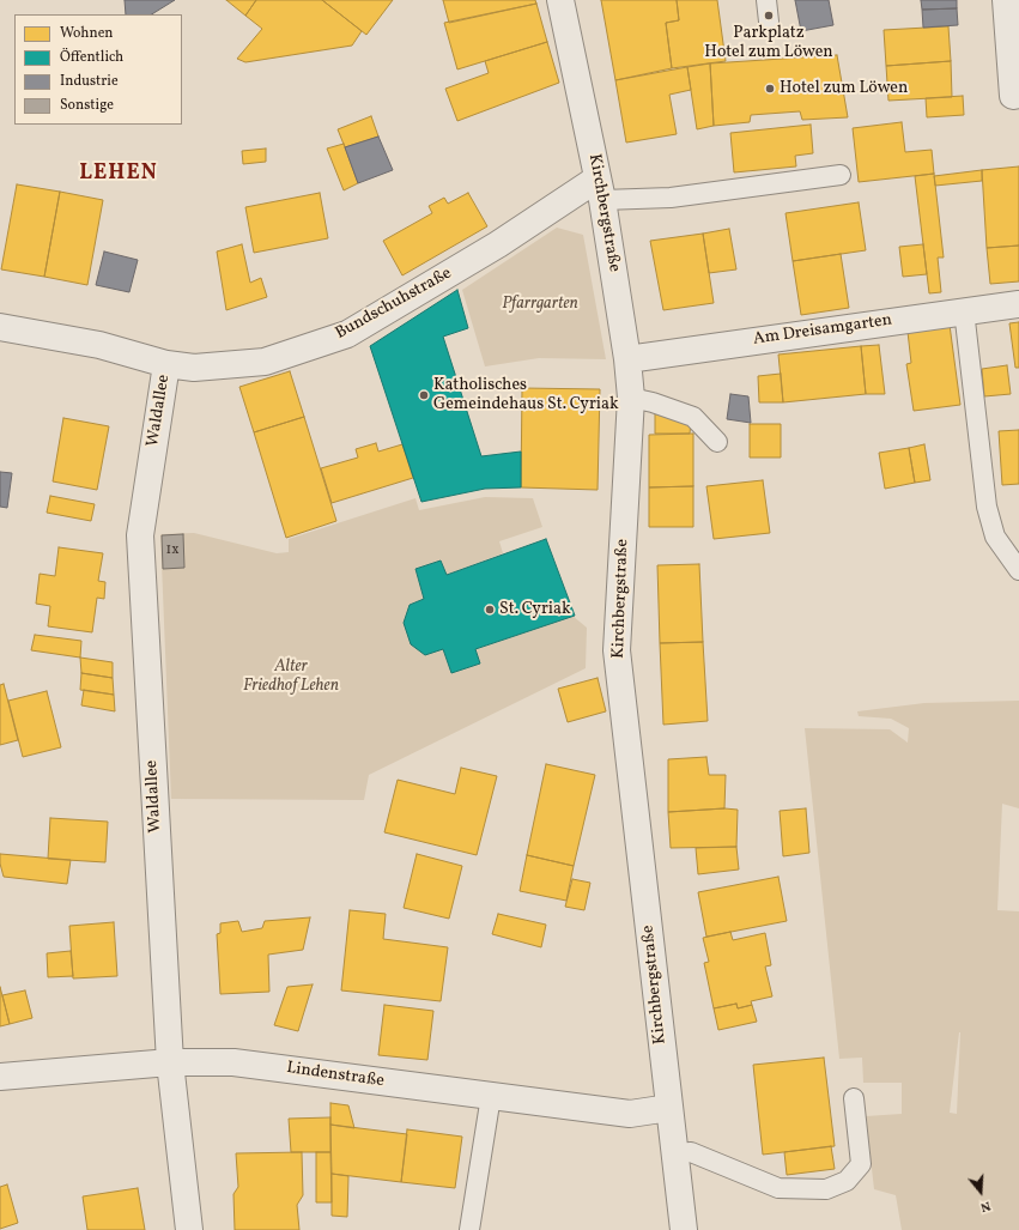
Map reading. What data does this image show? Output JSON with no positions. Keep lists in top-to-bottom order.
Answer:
{
  "streets": {
    "street": [
      "Kirchbergstraße",
      "Bundschuhstraße",
      "Am Dreisamgarten",
      "Waldallee",
      "Lindenstraße"
    ]
  },
  "crossings": [
    ["Kirchbergstraße", "Bundschuhstraße"],
    ["Kirchbergstraße", "Am Dreisamgarten"],
    ["Kirchbergstraße", "Lindenstraße"],
    ["Bundschuhstraße", "Waldallee"],
    ["Waldallee", "Lindenstraße"]
  ],
  "districts": ["LEHEN"],
  "parks": ["Pfarrgarten", "Alter Friedhof Lehen"],
  "places": [
    "Parkplatz Hotel zum Löwen",
    "Hotel zum Löwen",
    "Katholisches Gemeindehaus St. Cyriak",
    "St. Cyriak"
  ],
  "house_numbers": ["1x"],
  "legend": [
    "Wohnen",
    "Öffentlich",
    "Industrie",
    "Sonstige"
  ],
  "north": "bottom"
}
